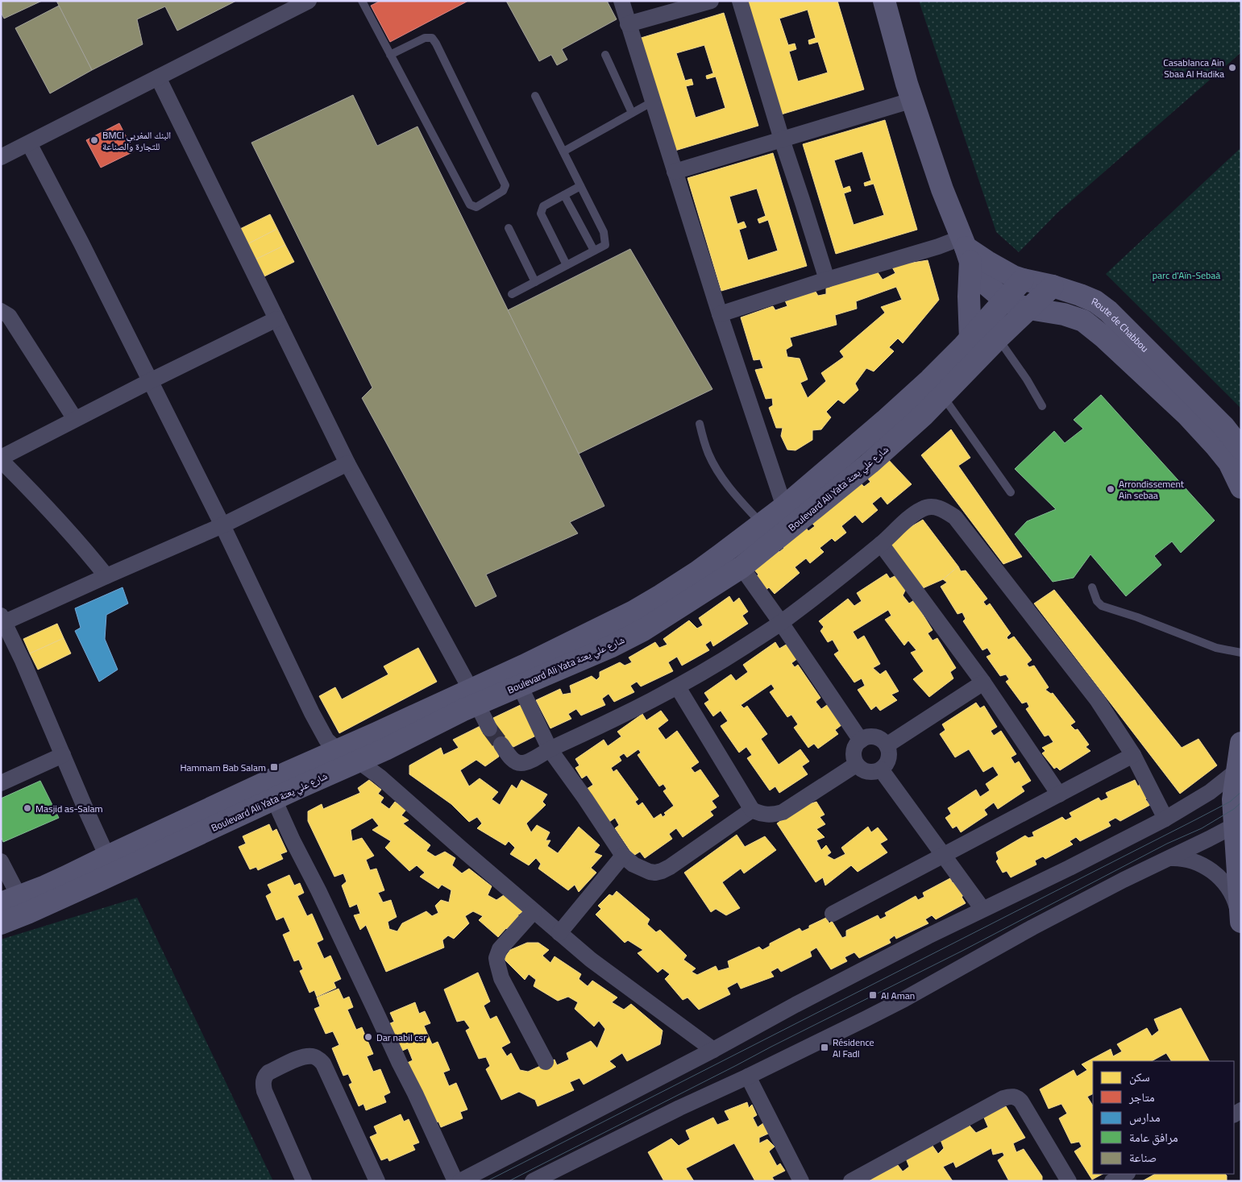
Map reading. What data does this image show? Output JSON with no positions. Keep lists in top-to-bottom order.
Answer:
{
  "streets": {
    "street": ["Route de Chabbou", "Boulevard Ali Yata شارع علي يعتة"]
  },
  "crossings": [
    ["Route de Chabbou", "Boulevard Ali Yata شارع علي يعتة"]
  ],
  "parks": ["parc d'Aïn-Sebaâ"],
  "places": {
    "other": [
      "Casablanca Ain Sbaa Al Hadika",
      "BMCI البنك المغربي للتجارة والصناعة",
      "Arrondissement Ain sebaa",
      "Masjid as-Salam",
      "Dar nabil csr"
    ],
    "transit": ["Hammam Bab Salam", "Al Aman", "Résidence Al Fadl"]
  },
  "legend": [
    "سكن",
    "متاجر",
    "مدارس",
    "مرافق عامة",
    "صناعة"
  ]
}
